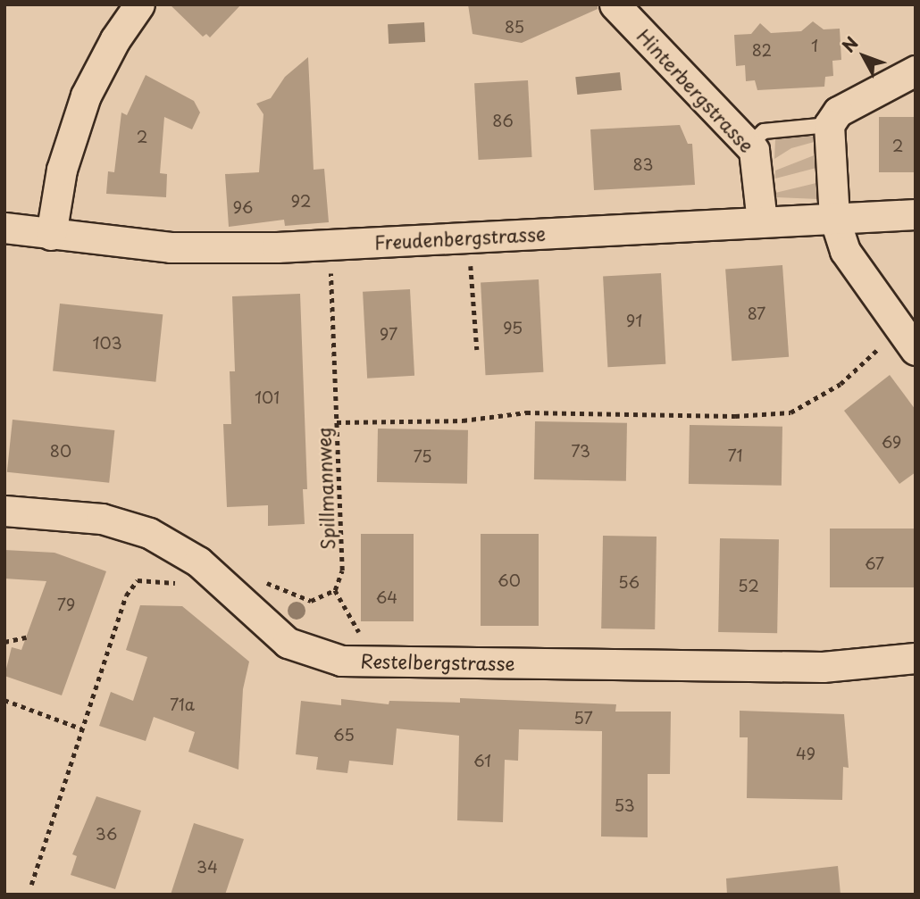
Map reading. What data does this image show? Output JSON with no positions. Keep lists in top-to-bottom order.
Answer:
{
  "streets": {
    "street": ["Hinterbergstrasse", "Freudenbergstrasse", "Restelbergstrasse"],
    "path": ["Spillmannweg"]
  },
  "crossings": [
    ["Hinterbergstrasse", "Freudenbergstrasse"]
  ],
  "house_numbers": [
    "85",
    "1",
    "82",
    "86",
    "2",
    "2",
    "83",
    "92",
    "96",
    "87",
    "91",
    "95",
    "97",
    "103",
    "101",
    "69",
    "80",
    "73",
    "71",
    "75",
    "67",
    "60",
    "56",
    "52",
    "64",
    "79",
    "71a",
    "57",
    "65",
    "49",
    "61",
    "53",
    "36",
    "34"
  ],
  "north": "top left"
}
